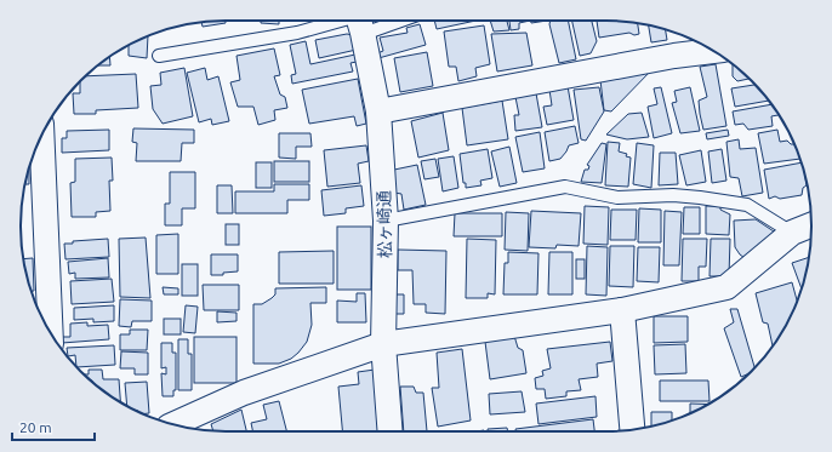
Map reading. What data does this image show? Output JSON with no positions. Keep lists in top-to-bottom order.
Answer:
{
  "streets": {
    "street": ["松ヶ崎通"]
  },
  "scale_bar": "20 m"
}
